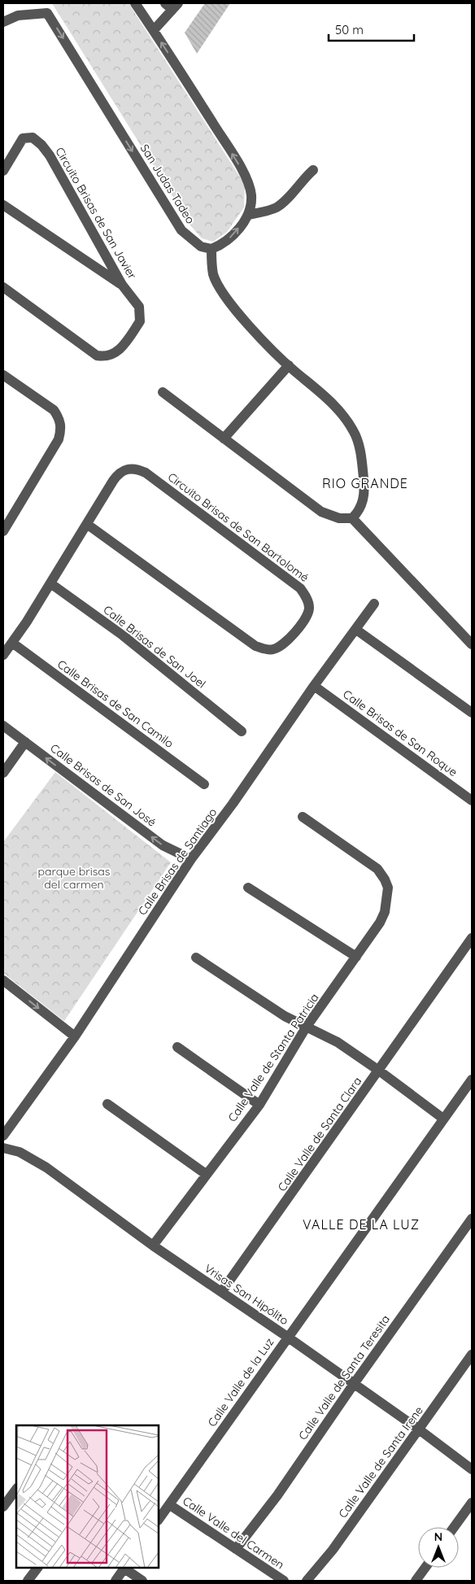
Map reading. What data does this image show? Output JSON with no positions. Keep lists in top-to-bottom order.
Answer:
{
  "streets": {
    "street": [
      "San Judas Tadeo",
      "Circuito Brisas de San Javier",
      "Circuito Brisas de San Bartolomé",
      "Calle Brisas de San Joel",
      "Calle Brisas de San Camilo",
      "Calle Brisas de San Roque",
      "Calle Brisas de San José",
      "Calle Brisas de Santiago",
      "Calle Valle de Stanta Patricia",
      "Calle Valle de Santa Clara",
      "Vrisas San Hipólito",
      "Calle Valle de Santa Teresita",
      "Calle Valle de la Luz",
      "Calle Valle de Santa Irene",
      "Calle Valle del Carmen"
    ]
  },
  "crossings": [
    ["Circuito Brisas de San Bartolomé", "Calle Brisas de San Joel"],
    ["Circuito Brisas de San Bartolomé", "Calle Brisas de San Camilo"],
    ["Calle Brisas de San Roque", "Calle Brisas de Santiago"],
    ["Calle Brisas de San José", "Calle Brisas de Santiago"],
    ["Calle Valle de Stanta Patricia", "Vrisas San Hipólito"],
    ["Calle Valle de Santa Clara", "Vrisas San Hipólito"],
    ["Vrisas San Hipólito", "Calle Valle de Santa Teresita"],
    ["Vrisas San Hipólito", "Calle Valle de la Luz"],
    ["Vrisas San Hipólito", "Calle Valle de Santa Irene"],
    ["Calle Valle de Santa Teresita", "Calle Valle del Carmen"],
    ["Calle Valle de la Luz", "Calle Valle del Carmen"]
  ],
  "one_way": ["Calle Brisas de San José"],
  "districts": ["RIO GRANDE", "VALLE DE LA LUZ"],
  "parks": ["parque brisas del carmen"],
  "scale_bar": "50 m",
  "north": "top"
}
